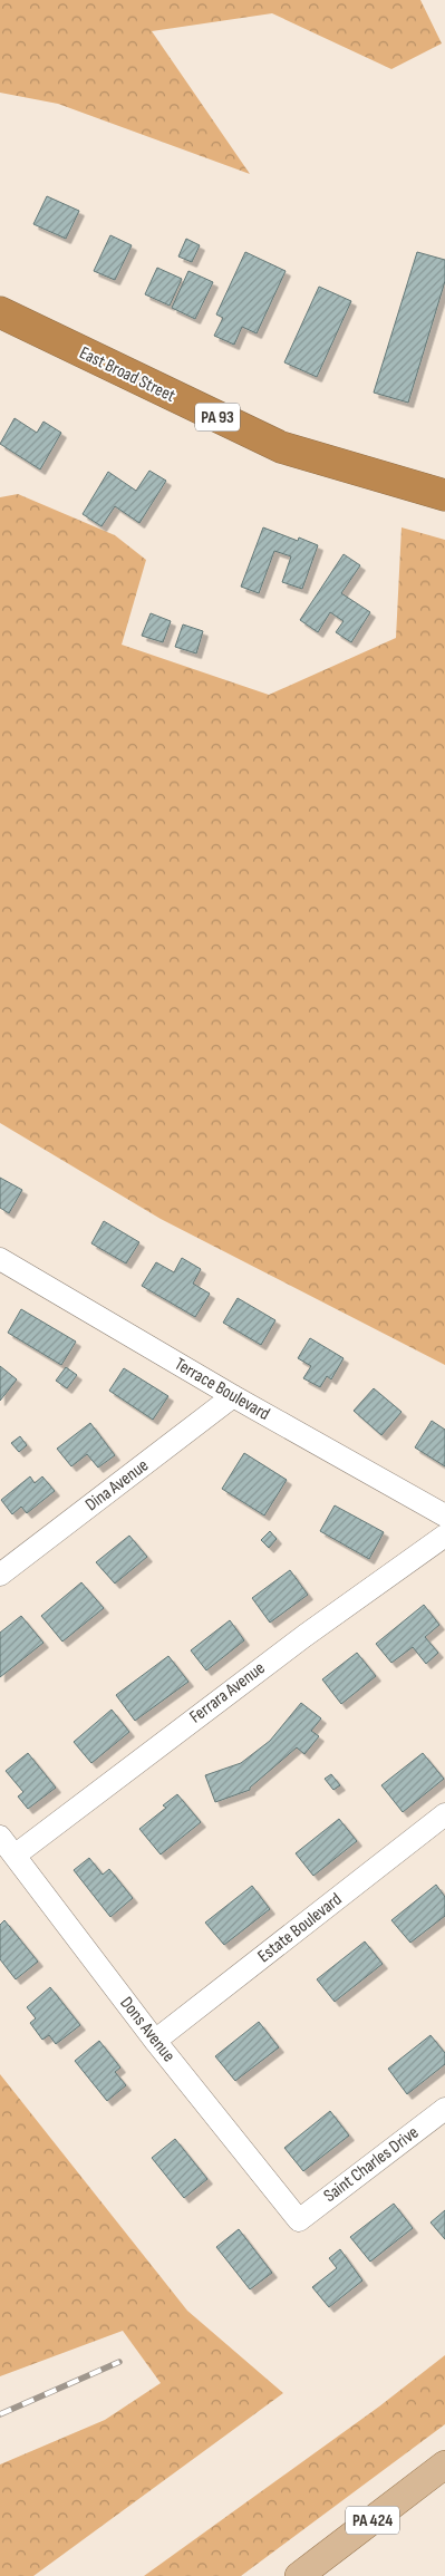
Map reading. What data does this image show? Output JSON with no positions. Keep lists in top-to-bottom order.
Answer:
{
  "streets": {
    "highway": ["East Broad Street", "PA 93"],
    "main road": ["PA 424"],
    "street": [
      "Terrace Boulevard",
      "Dina Avenue",
      "Ferrara Avenue",
      "Estate Boulevard",
      "Dons Avenue",
      "Saint Charles Drive"
    ]
  },
  "crossings": [
    ["Terrace Boulevard", "Dina Avenue"],
    ["Ferrara Avenue", "Dons Avenue"],
    ["Estate Boulevard", "Dons Avenue"],
    ["Dons Avenue", "Saint Charles Drive"]
  ]
}
